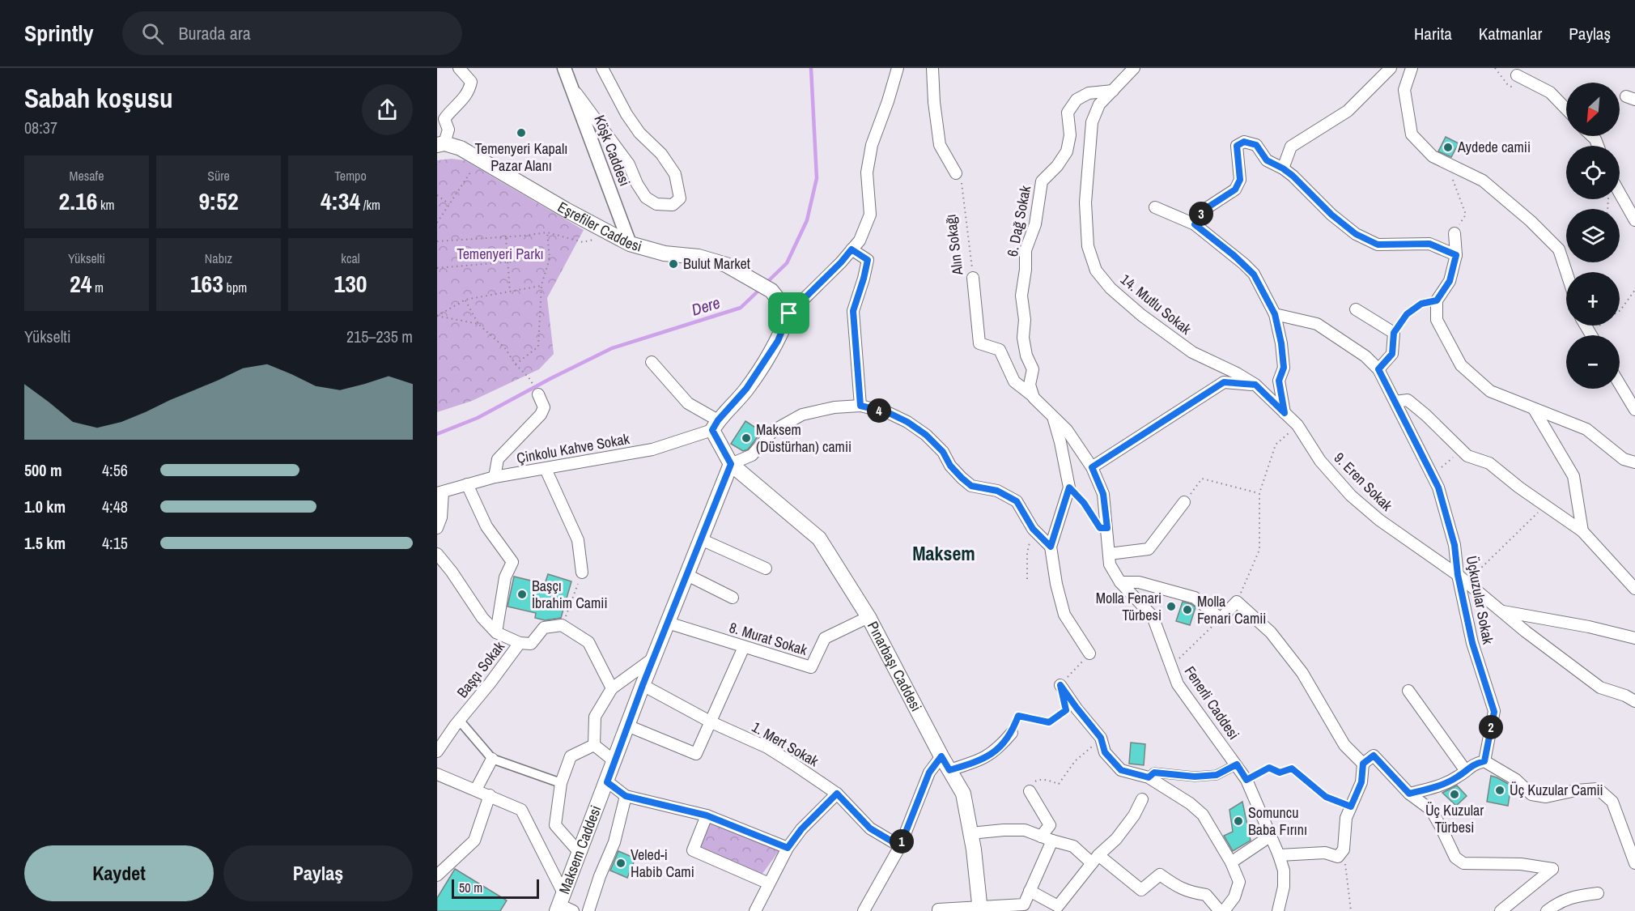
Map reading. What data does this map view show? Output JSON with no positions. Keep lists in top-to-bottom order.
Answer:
{
  "streets": {
    "main road": ["Eşrefiler Caddesi", "Pınarbaşı Caddesi", "Maksem Caddesi"],
    "street": [
      "Köşk Caddesi",
      "6. Dağ Sokak",
      "Alın Sokağı",
      "14. Mutlu Sokak",
      "Çinkolu Kahve Sokak",
      "9. Eren Sokak",
      "Üçkuzular Sokak",
      "8. Murat Sokak",
      "Başçı Sokak",
      "Fenerli Caddesi",
      "1. Mert Sokak"
    ]
  },
  "crossings": [
    ["Köşk Caddesi", "Eşrefiler Caddesi"],
    ["6. Dağ Sokak", "Alın Sokağı"],
    ["6. Dağ Sokak", "14. Mutlu Sokak"],
    ["14. Mutlu Sokak", "9. Eren Sokak"],
    ["9. Eren Sokak", "Üçkuzular Sokak"],
    ["8. Murat Sokak", "Pınarbaşı Caddesi"],
    ["8. Murat Sokak", "Maksem Caddesi"],
    ["Pınarbaşı Caddesi", "Maksem Caddesi"],
    ["1. Mert Sokak", "Maksem Caddesi"]
  ],
  "districts": ["Maksem"],
  "water": ["Dere"],
  "parks": ["Temenyeri Parkı"],
  "places": [
    "Temenyeri Kapalı Pazar Alanı",
    "Aydede camii",
    "Bulut Market",
    "Maksem (Düstürhan) camii",
    "Başçı İbrahim Camii",
    "Molla Fenari Türbesi",
    "Molla Fenari Camii",
    "Üç Kuzular Camii",
    "Üç Kuzular Türbesi",
    "Somuncu Baba Fırını",
    "Veled-i Habib Cami"
  ],
  "scale_bar": "50 m",
  "north": "bottom left",
  "page": {
    "header": "Sprintly",
    "search": "Burada ara",
    "nav": ["Harita", "Katmanlar", "Paylaş"],
    "heading": ["Sabah koşusu", "08:37"],
    "map_buttons": ["+", "−"],
    "stats": [
      ["Mesafe", "2.16 km"],
      ["Süre", "9:52"],
      ["Tempo", "4:34 /km"],
      ["Yükselti", "24 m"],
      ["Nabız", "163 bpm"],
      ["kcal", "130"]
    ],
    "pins": [
      "3",
      "4",
      "2",
      "1"
    ],
    "chart": ["Yükselti", "215–235 m"],
    "list": [
      {
        "name": "500 m",
        "note": "4:56"
      },
      {
        "name": "1.0 km",
        "note": "4:48"
      },
      {
        "name": "1.5 km",
        "note": "4:15"
      }
    ],
    "buttons": ["Kaydet", "Paylaş"],
    "scale": "50 m"
  }
}
